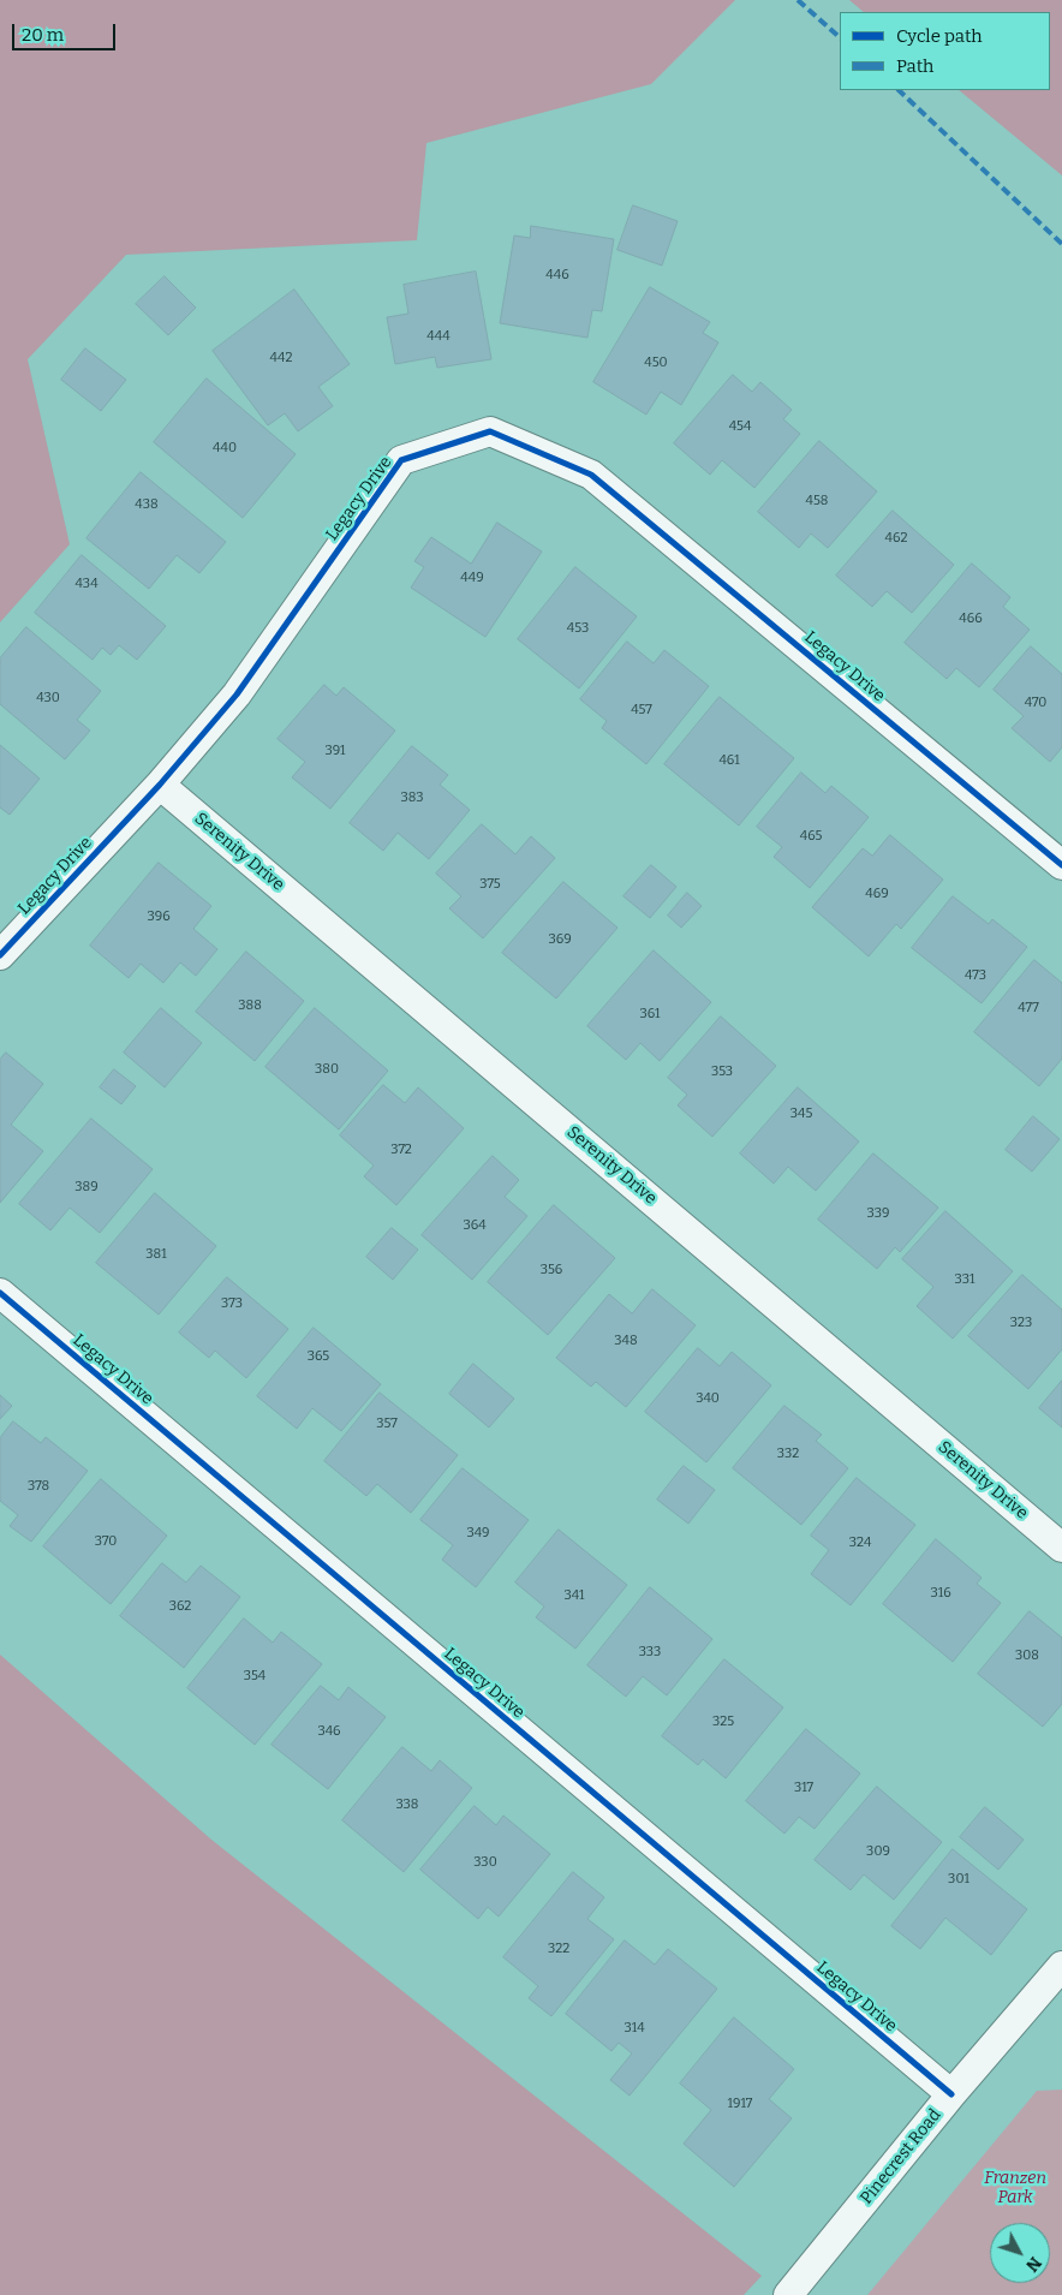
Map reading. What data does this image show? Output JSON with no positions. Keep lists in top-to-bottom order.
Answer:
{
  "streets": {
    "street": ["Legacy Drive", "Serenity Drive", "Pinecrest Road"]
  },
  "crossings": [
    ["Legacy Drive", "Serenity Drive"],
    ["Legacy Drive", "Pinecrest Road"]
  ],
  "parks": ["Franzen Park"],
  "house_numbers": [
    "446",
    "444",
    "442",
    "450",
    "454",
    "440",
    "458",
    "438",
    "462",
    "449",
    "434",
    "466",
    "453",
    "430",
    "470",
    "457",
    "391",
    "461",
    "383",
    "465",
    "375",
    "469",
    "396",
    "369",
    "473",
    "388",
    "477",
    "361",
    "380",
    "353",
    "345",
    "372",
    "389",
    "339",
    "364",
    "381",
    "356",
    "331",
    "373",
    "323",
    "348",
    "365",
    "340",
    "357",
    "332",
    "378",
    "349",
    "370",
    "324",
    "316",
    "341",
    "362",
    "333",
    "308",
    "354",
    "325",
    "346",
    "317",
    "338",
    "309",
    "330",
    "301",
    "322",
    "314",
    "1917"
  ],
  "legend": ["Cycle path", "Path"],
  "scale_bar": "20 m",
  "north": "bottom right"
}
